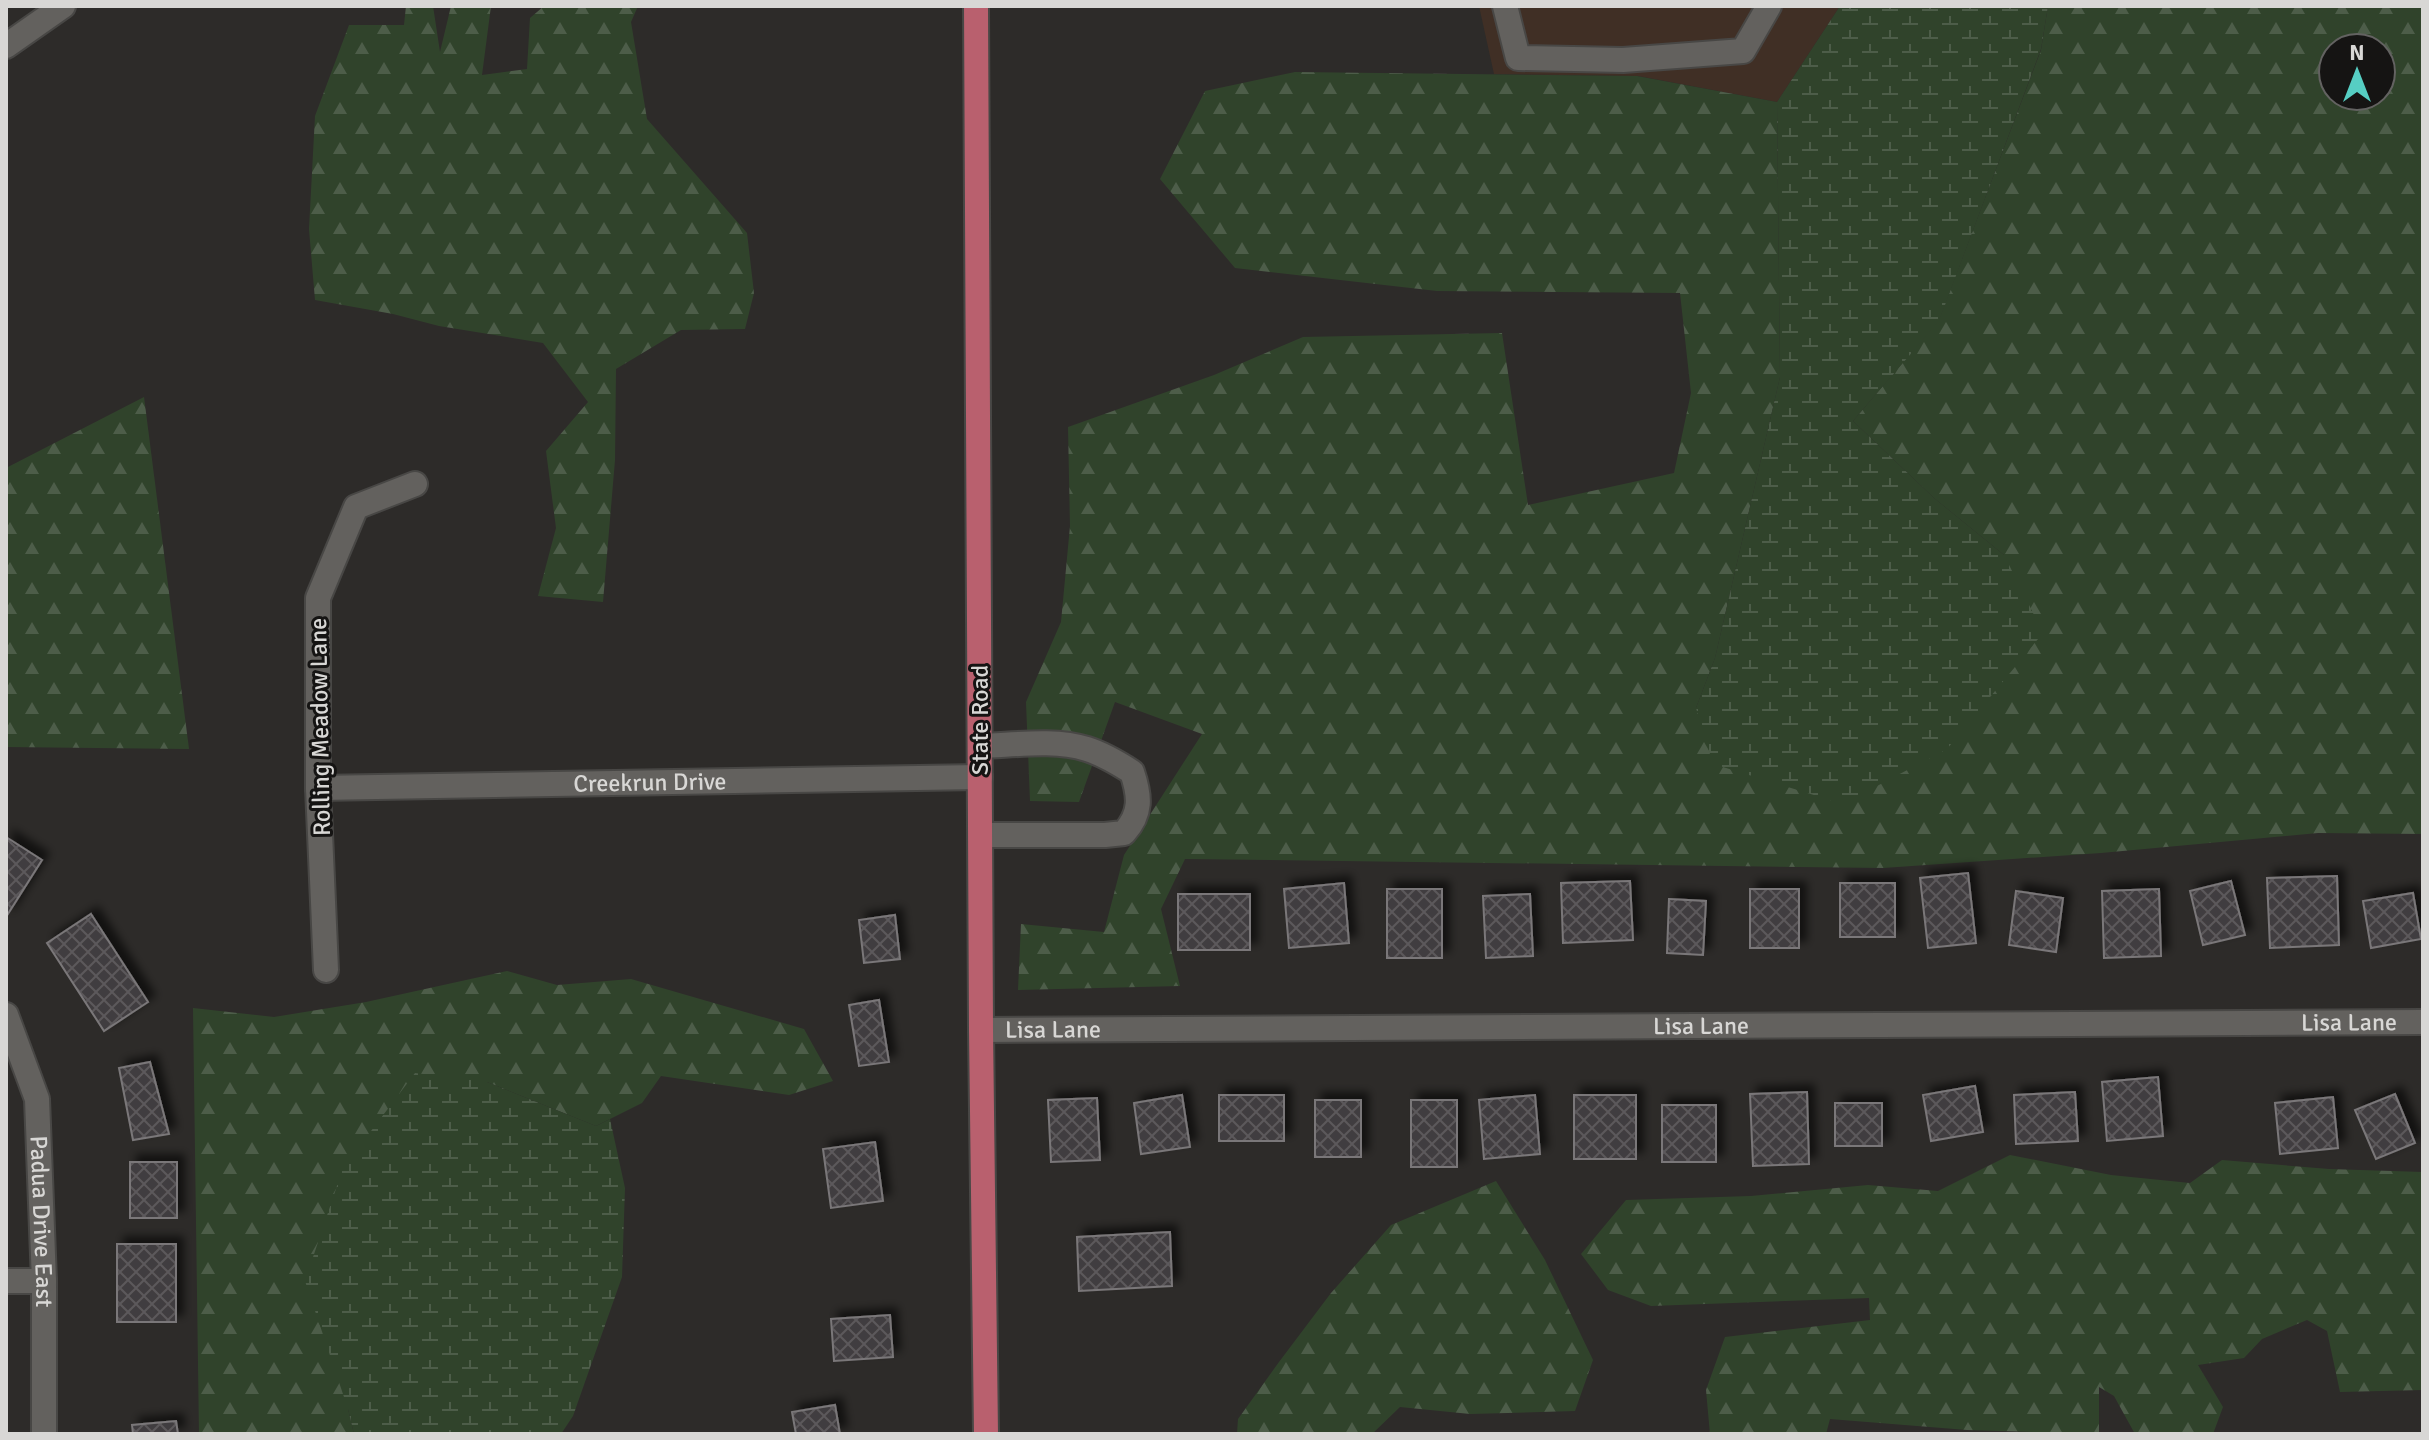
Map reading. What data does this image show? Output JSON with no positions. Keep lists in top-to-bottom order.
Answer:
{
  "streets": {
    "main road": ["State Road"],
    "street": [
      "Rolling Meadow Lane",
      "Creekrun Drive",
      "Lisa Lane",
      "Padua Drive East"
    ]
  },
  "crossings": [
    ["State Road", "Creekrun Drive"],
    ["State Road", "Lisa Lane"],
    ["Rolling Meadow Lane", "Creekrun Drive"]
  ],
  "north": "top"
}
